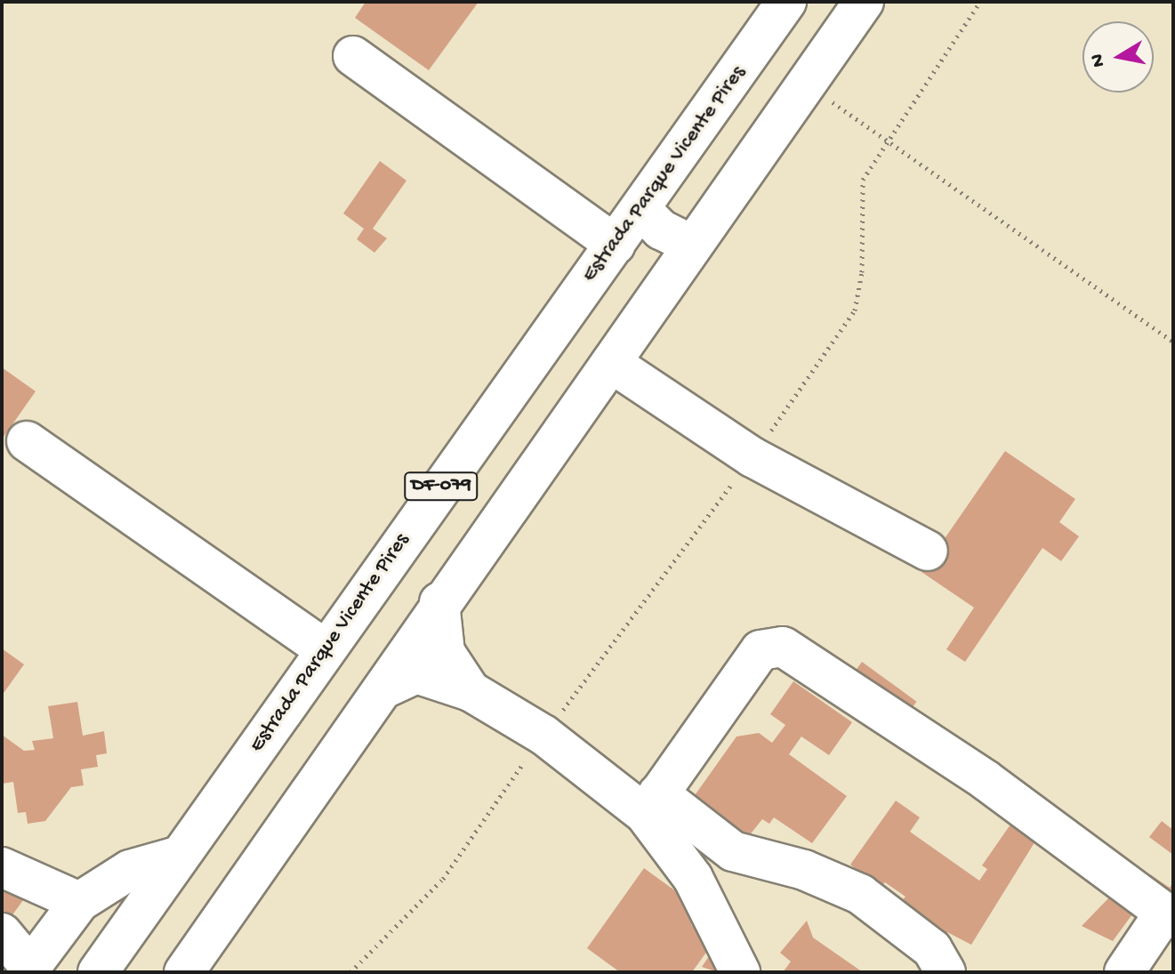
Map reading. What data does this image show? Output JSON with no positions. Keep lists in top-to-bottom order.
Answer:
{
  "streets": {
    "street": ["Estrada Parque Vicente Pires", "DF-079"]
  },
  "north": "left"
}
